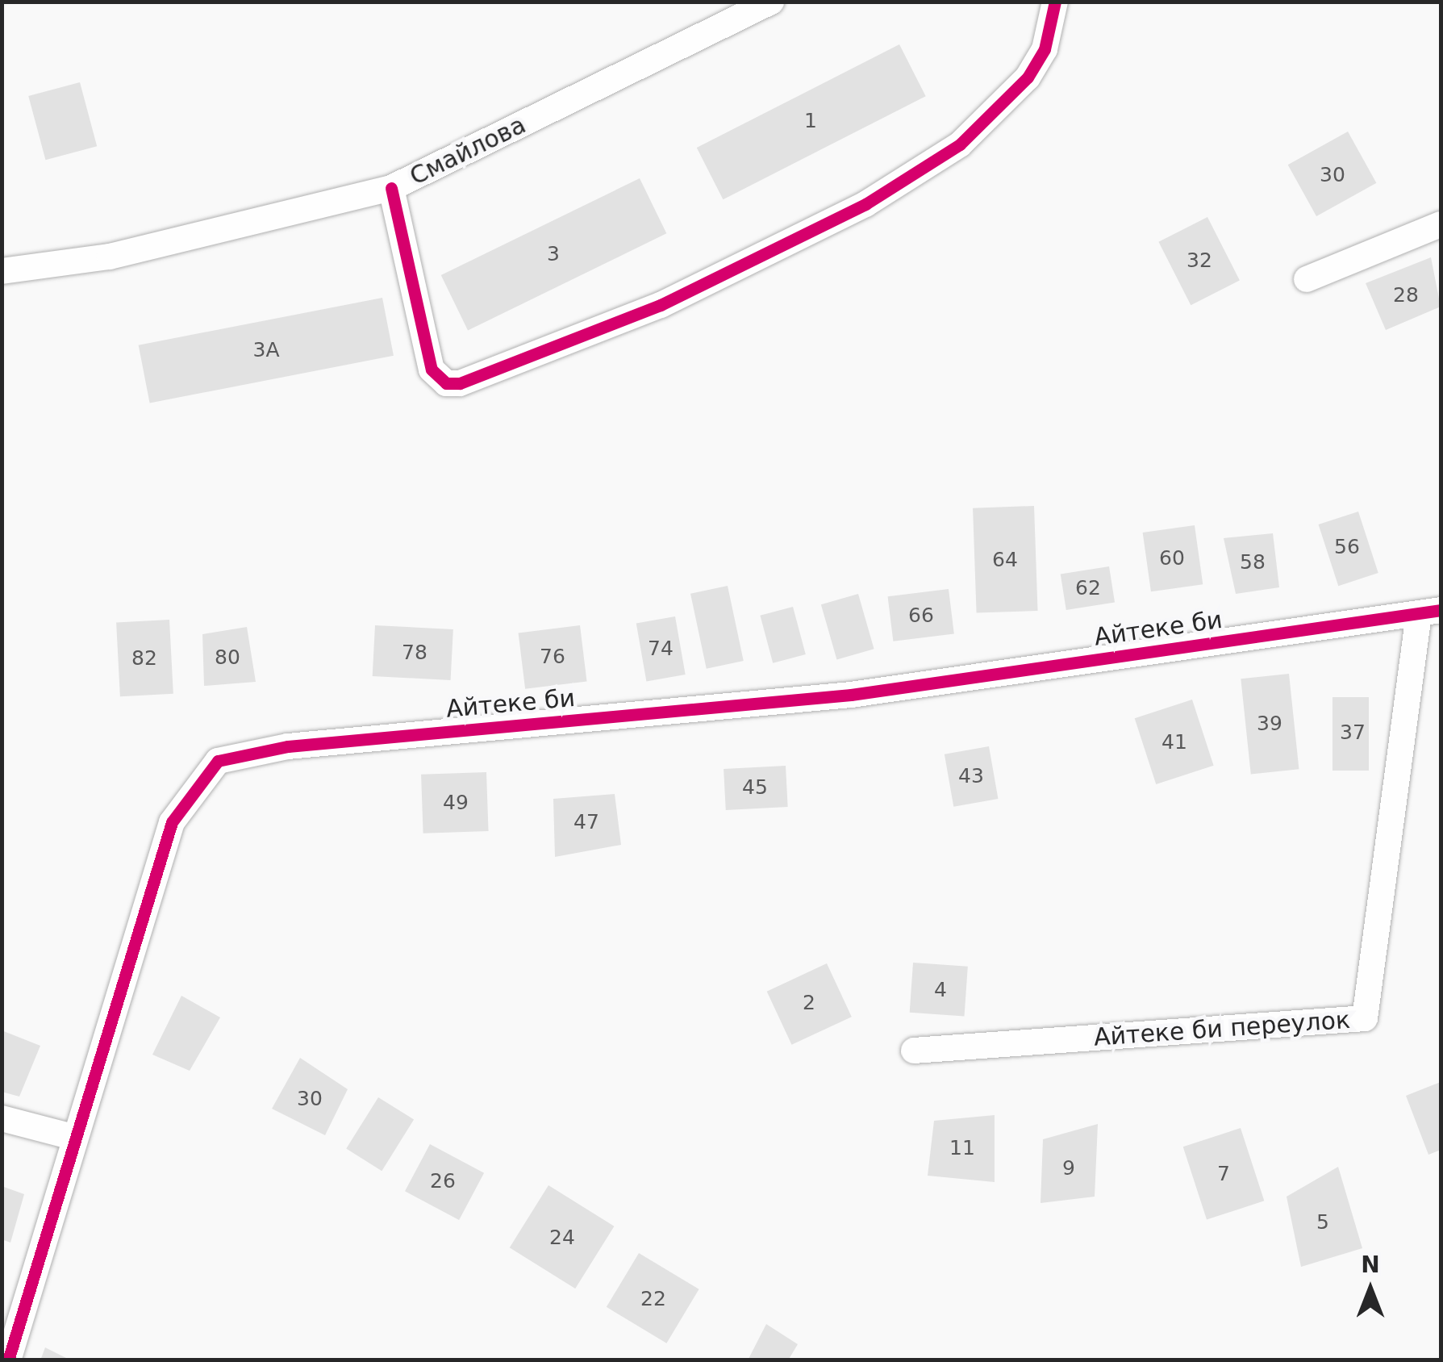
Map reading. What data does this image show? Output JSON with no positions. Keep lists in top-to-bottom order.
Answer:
{
  "streets": {
    "street": ["Смайлова", "Айтеке би", "Айтеке би переулок"]
  },
  "crossings": [
    ["Айтеке би", "Айтеке би переулок"]
  ],
  "house_numbers": [
    "1",
    "30",
    "3",
    "32",
    "28",
    "3А",
    "56",
    "60",
    "64",
    "58",
    "62",
    "66",
    "74",
    "78",
    "76",
    "80",
    "82",
    "39",
    "37",
    "41",
    "43",
    "45",
    "49",
    "47",
    "4",
    "2",
    "30",
    "11",
    "9",
    "7",
    "26",
    "5",
    "24",
    "22"
  ],
  "north": "top"
}
